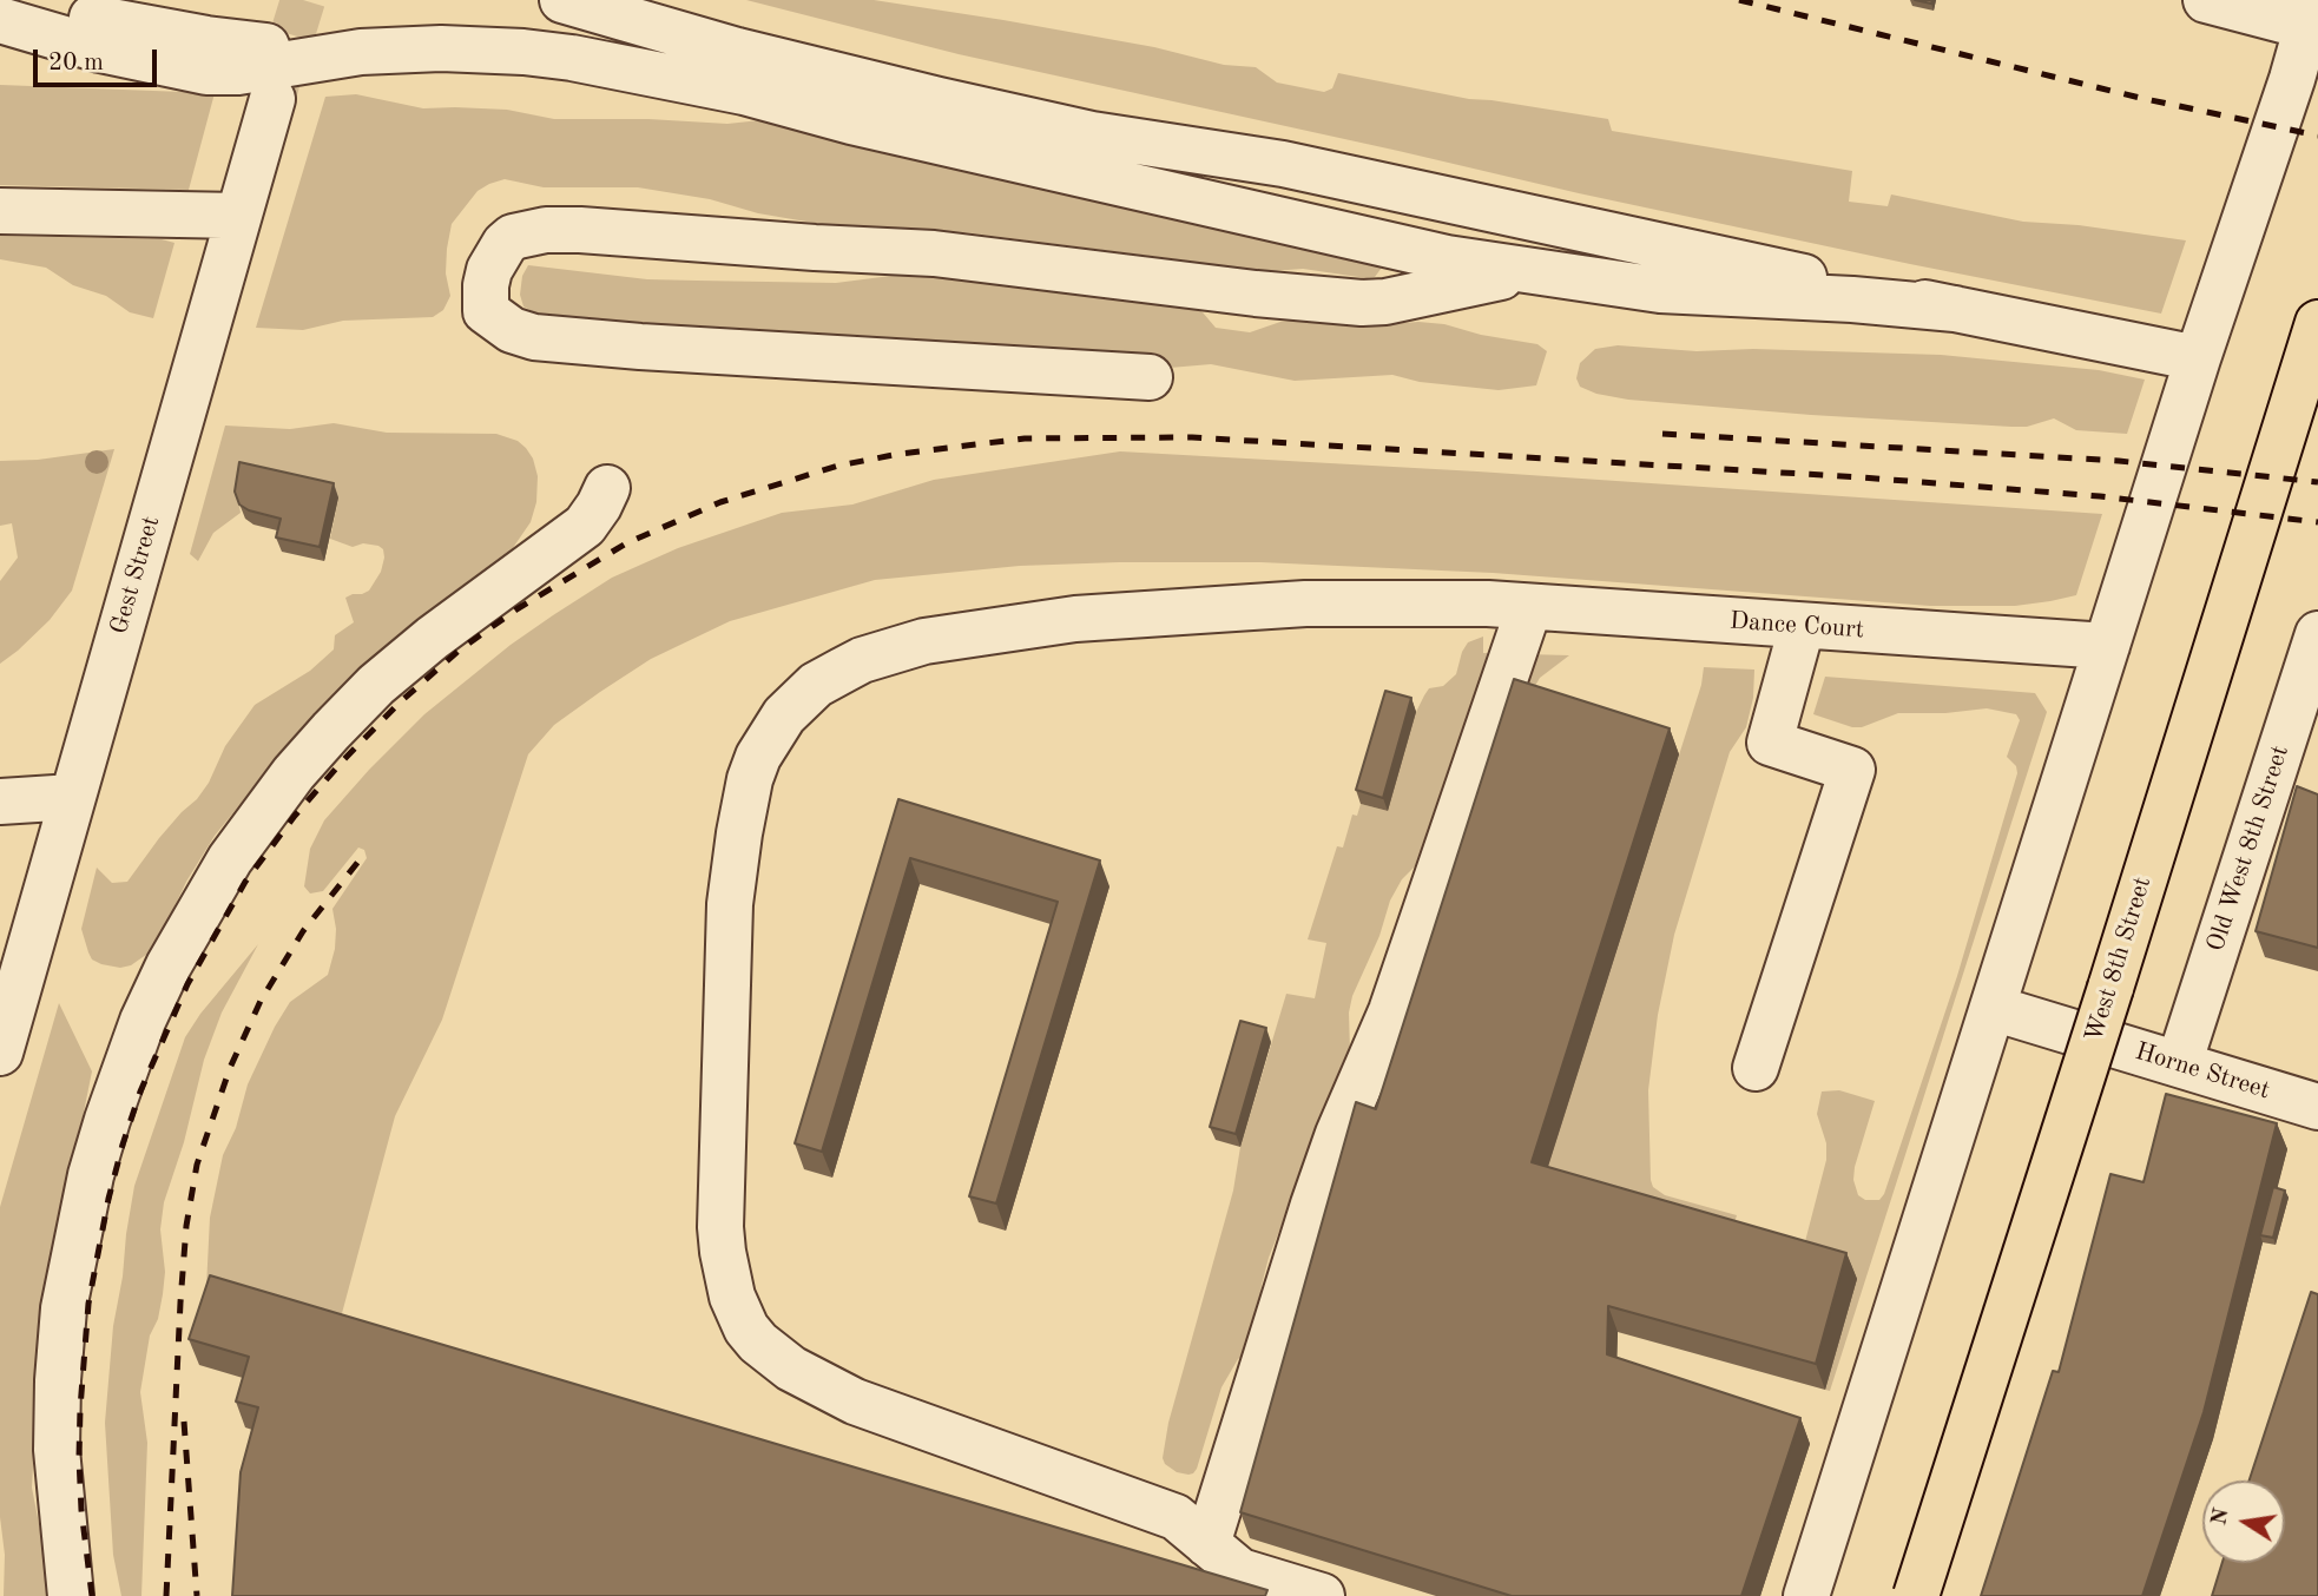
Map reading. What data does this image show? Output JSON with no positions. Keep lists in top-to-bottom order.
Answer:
{
  "streets": {
    "main road": ["West 8th Street"],
    "street": [
      "Gest Street",
      "Dance Court",
      "Old West 8th Street",
      "Horne Street"
    ]
  },
  "crossings": [
    ["Old West 8th Street", "Horne Street"]
  ],
  "scale_bar": "20 m",
  "north": "left"
}
